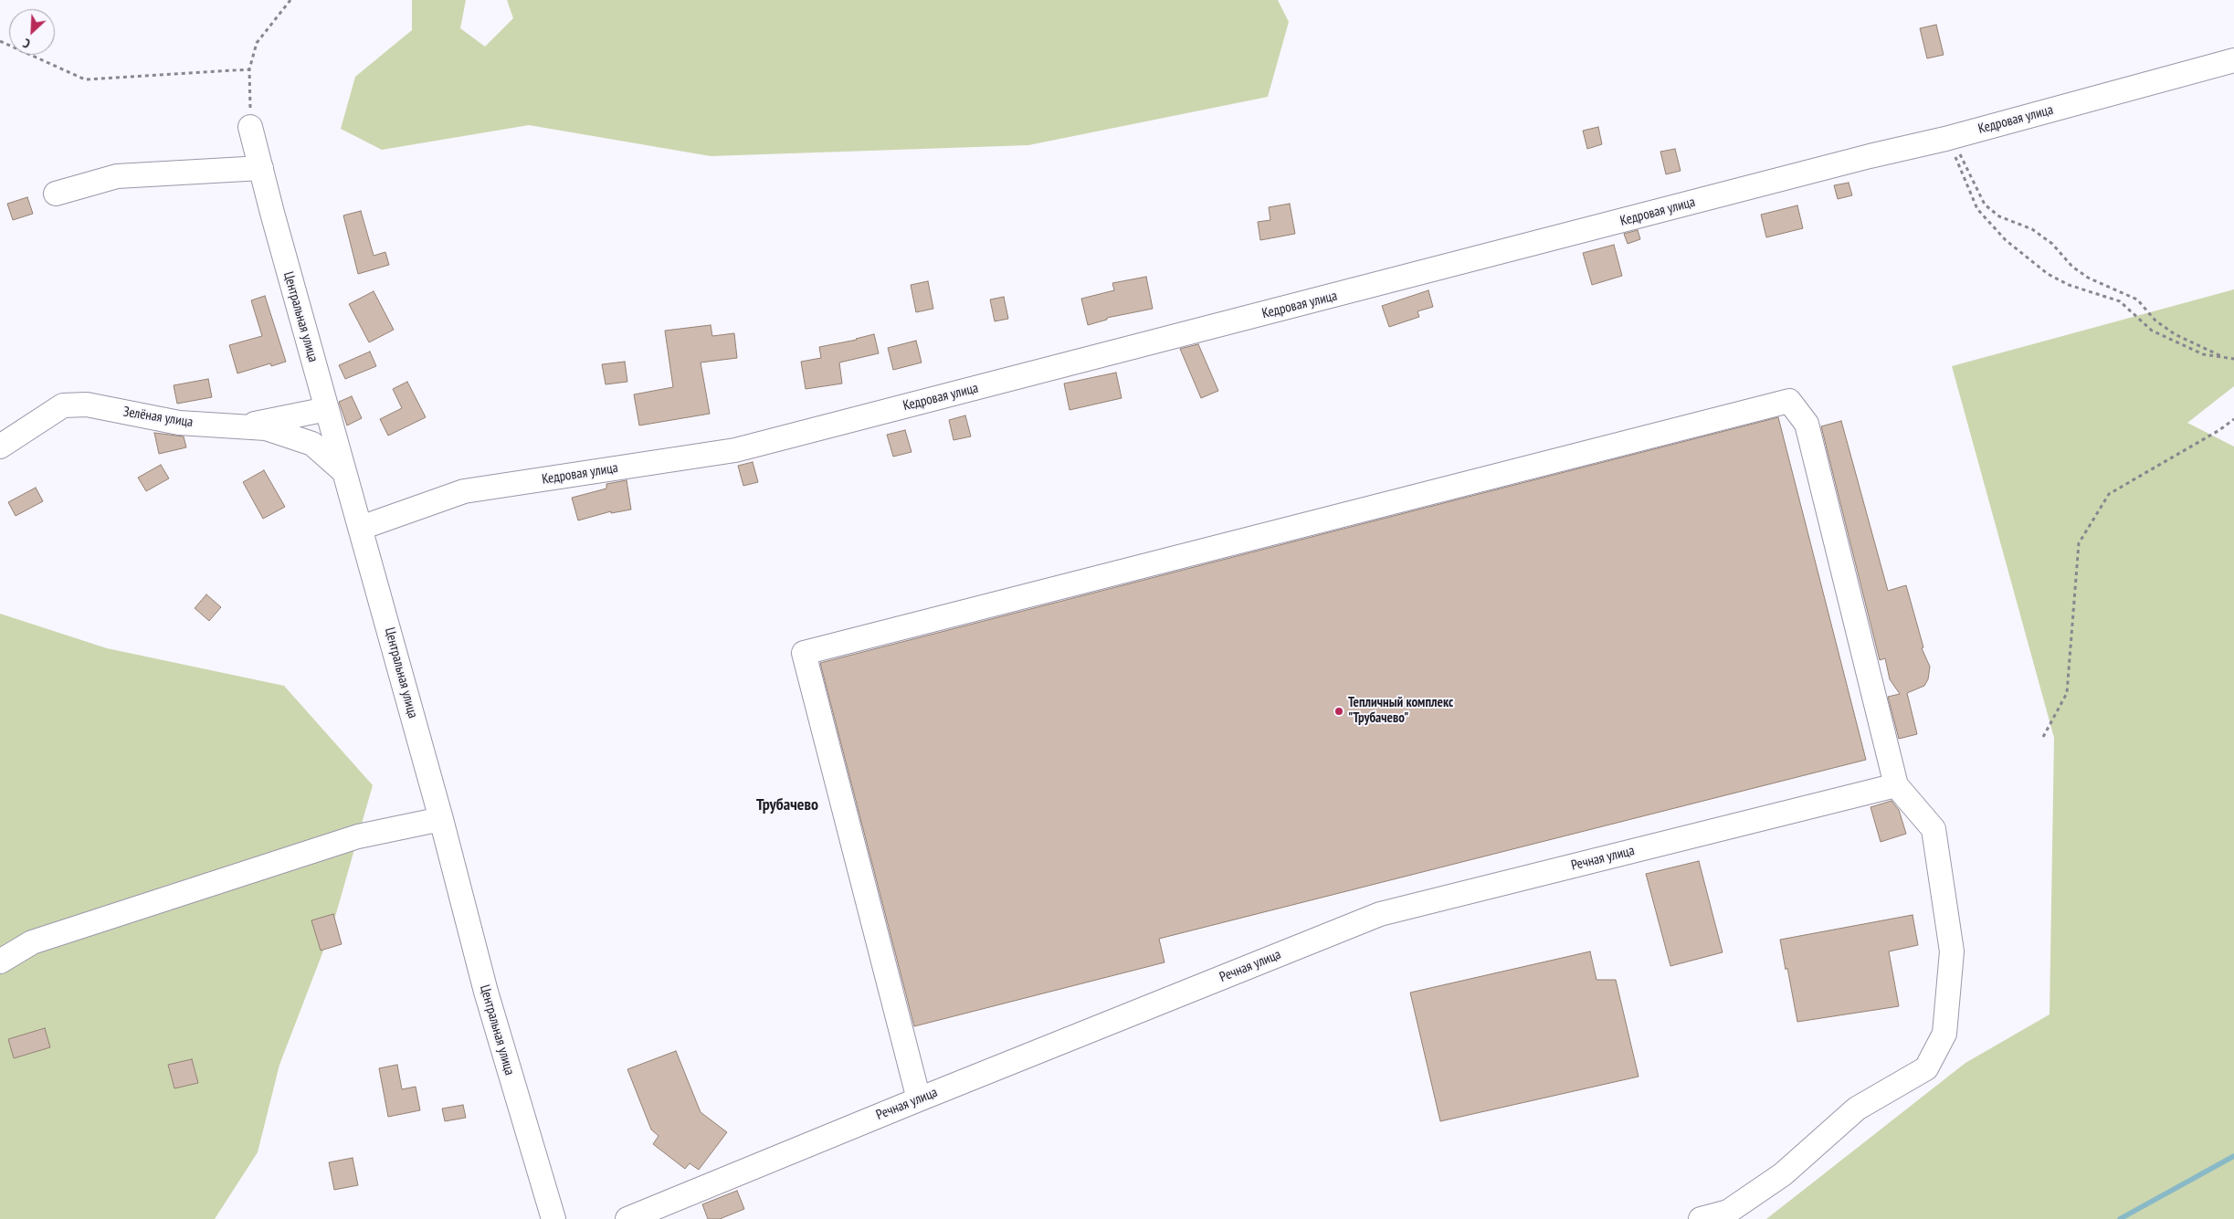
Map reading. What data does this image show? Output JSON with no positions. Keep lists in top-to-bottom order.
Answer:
{
  "streets": {
    "street": [
      "Кедровая улица",
      "Центральная улица",
      "Зелёная улица",
      "Речная улица"
    ]
  },
  "crossings": [
    ["Кедровая улица", "Центральная улица"],
    ["Центральная улица", "Зелёная улица"]
  ],
  "districts": ["Трубачево"],
  "places": ["Тепличный комплекс \"Трубачево\""],
  "north": "bottom left"
}
